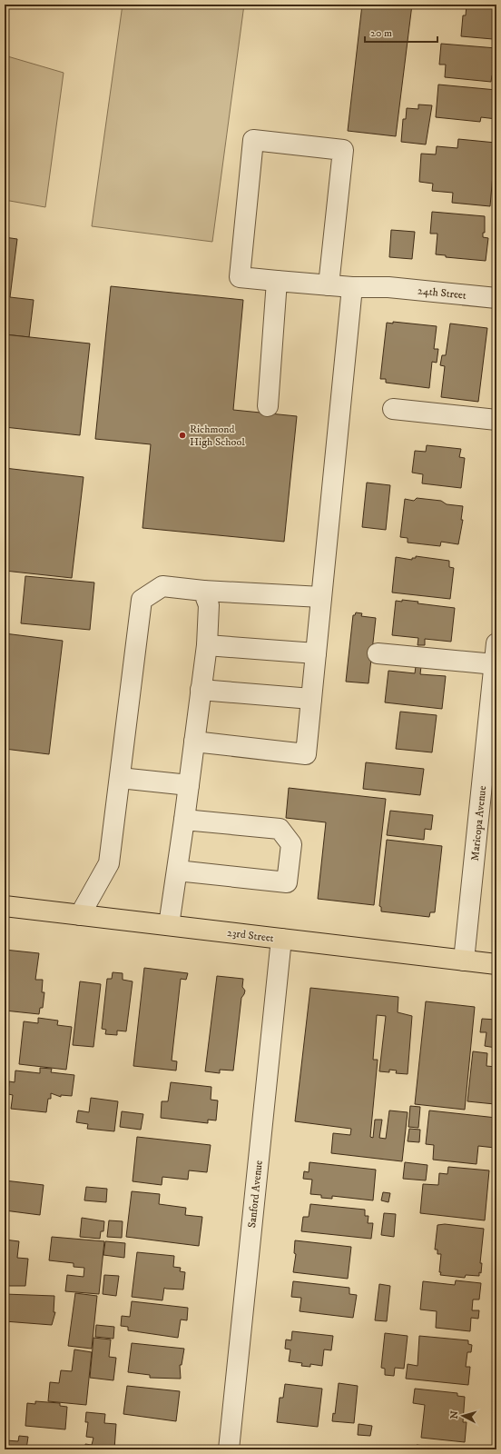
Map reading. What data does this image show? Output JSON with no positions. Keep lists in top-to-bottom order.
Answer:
{
  "streets": {
    "main road": ["23rd Street"],
    "street": ["24th Street", "Maricopa Avenue", "Sanford Avenue"]
  },
  "crossings": [
    ["Maricopa Avenue", "23rd Street"],
    ["23rd Street", "Sanford Avenue"]
  ],
  "places": ["Richmond High School"],
  "scale_bar": "20 m",
  "north": "left"
}
